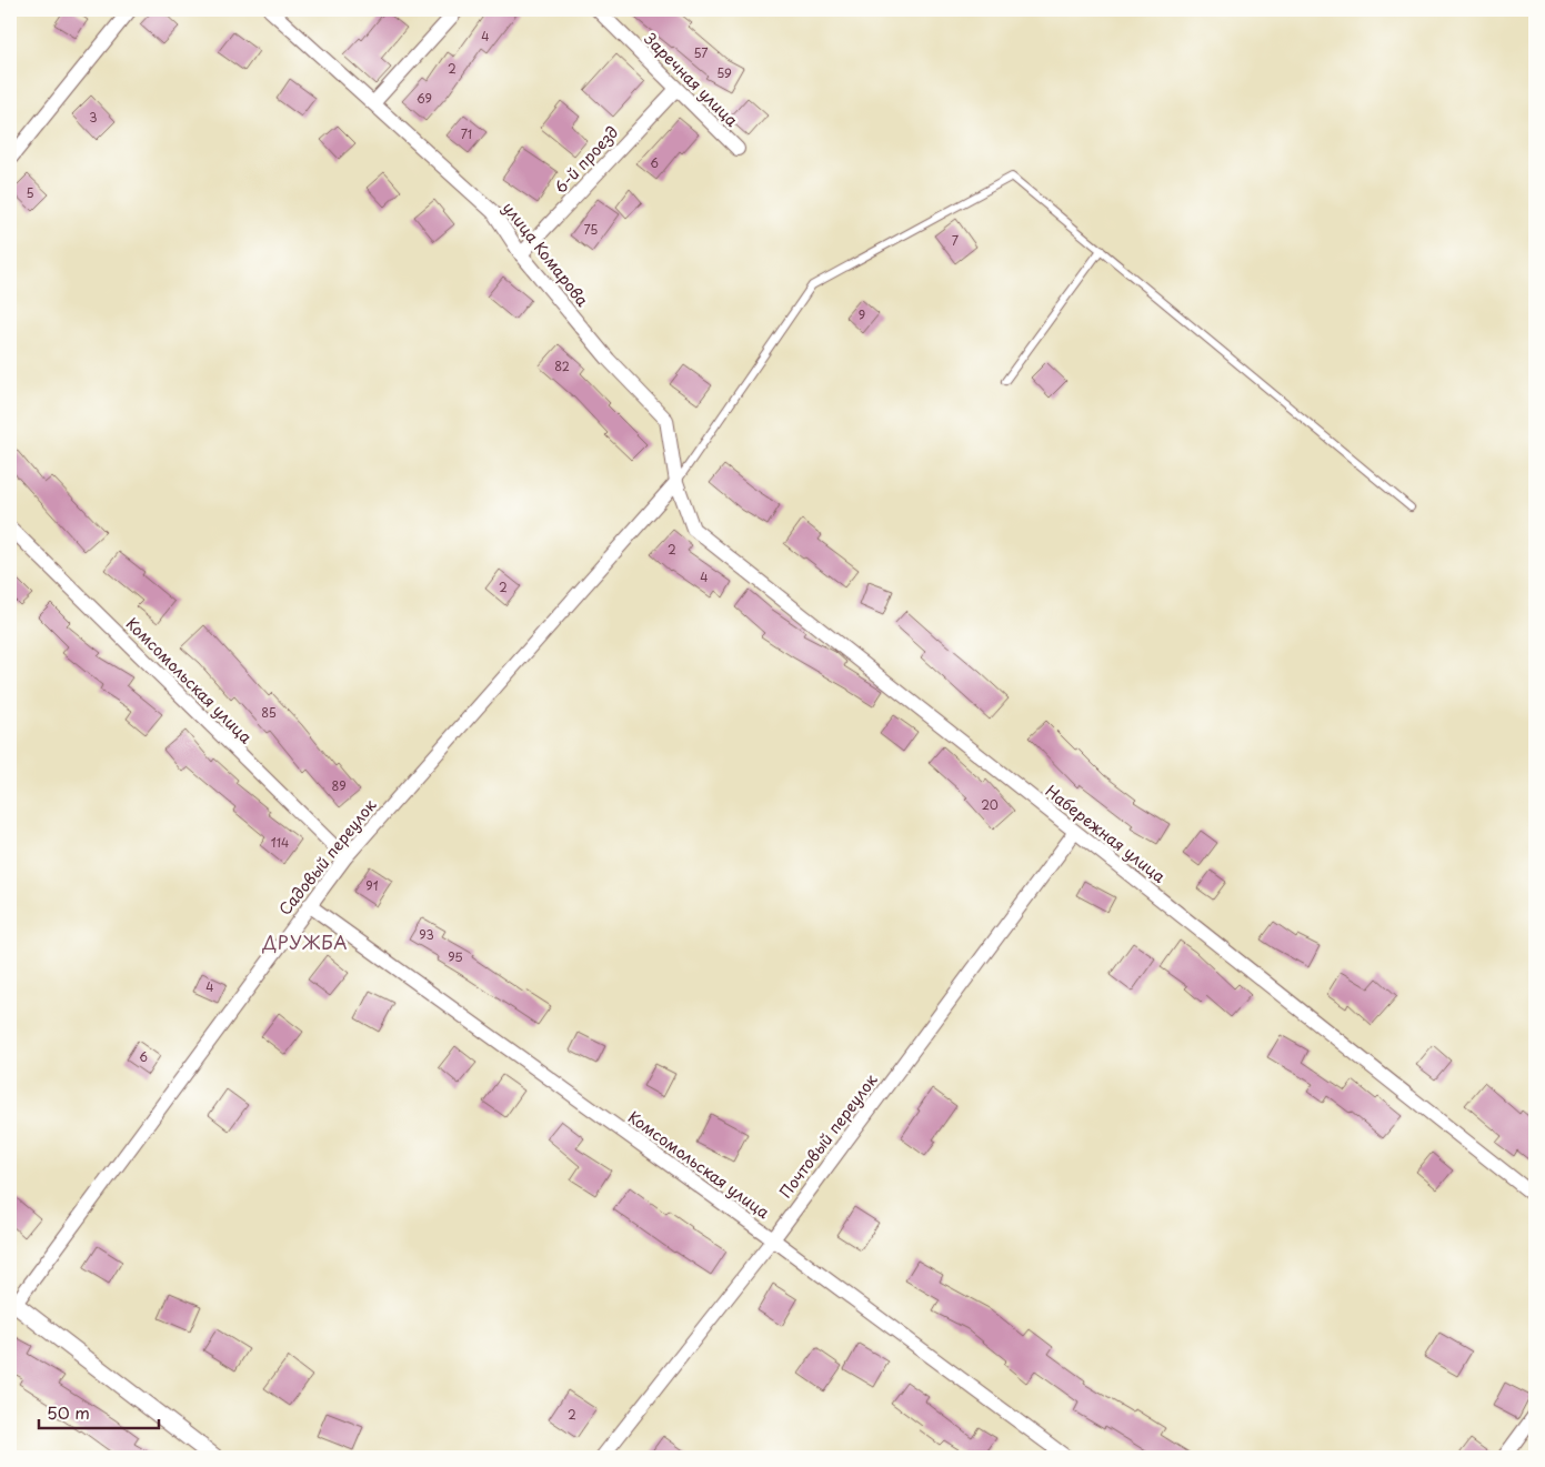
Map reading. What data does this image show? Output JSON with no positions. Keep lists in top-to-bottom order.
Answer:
{
  "streets": {
    "street": [
      "Заречная улица",
      "6-й проезд",
      "улица Комарова",
      "Комсомольская улица",
      "Набережная улица",
      "Садовый переулок",
      "Почтовый переулок"
    ]
  },
  "crossings": [
    ["Заречная улица", "6-й проезд"],
    ["6-й проезд", "улица Комарова"],
    ["улица Комарова", "Набережная улица"],
    ["улица Комарова", "Садовый переулок"],
    ["Комсомольская улица", "Садовый переулок"],
    ["Комсомольская улица", "Почтовый переулок"],
    ["Набережная улица", "Садовый переулок"],
    ["Набережная улица", "Почтовый переулок"]
  ],
  "districts": ["ДРУЖБА"],
  "house_numbers": [
    "4",
    "57",
    "2",
    "59",
    "69",
    "3",
    "71",
    "6",
    "5",
    "75",
    "7",
    "9",
    "82",
    "2",
    "4",
    "2",
    "85",
    "89",
    "20",
    "114",
    "91",
    "93",
    "95",
    "4",
    "6",
    "2"
  ],
  "scale_bar": "50 m"
}
